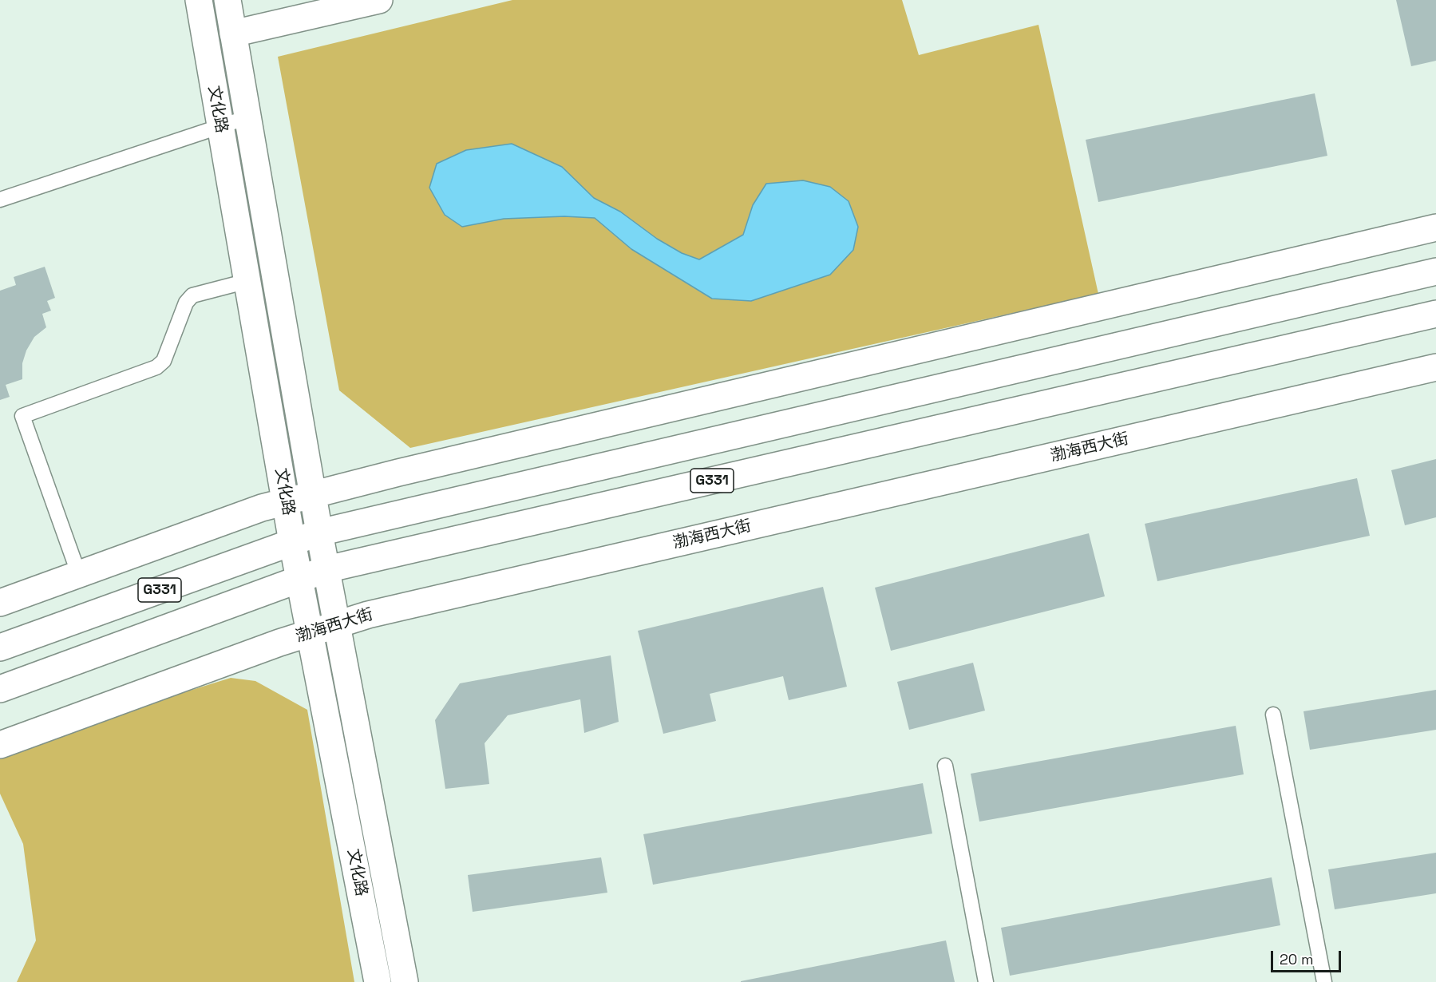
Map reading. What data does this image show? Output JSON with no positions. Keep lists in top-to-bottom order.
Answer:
{
  "streets": {
    "main road": ["文化路", "渤海西大街", "G331"]
  },
  "crossings": [
    ["文化路", "渤海西大街"],
    ["文化路", "G331"]
  ],
  "scale_bar": "20 m"
}
